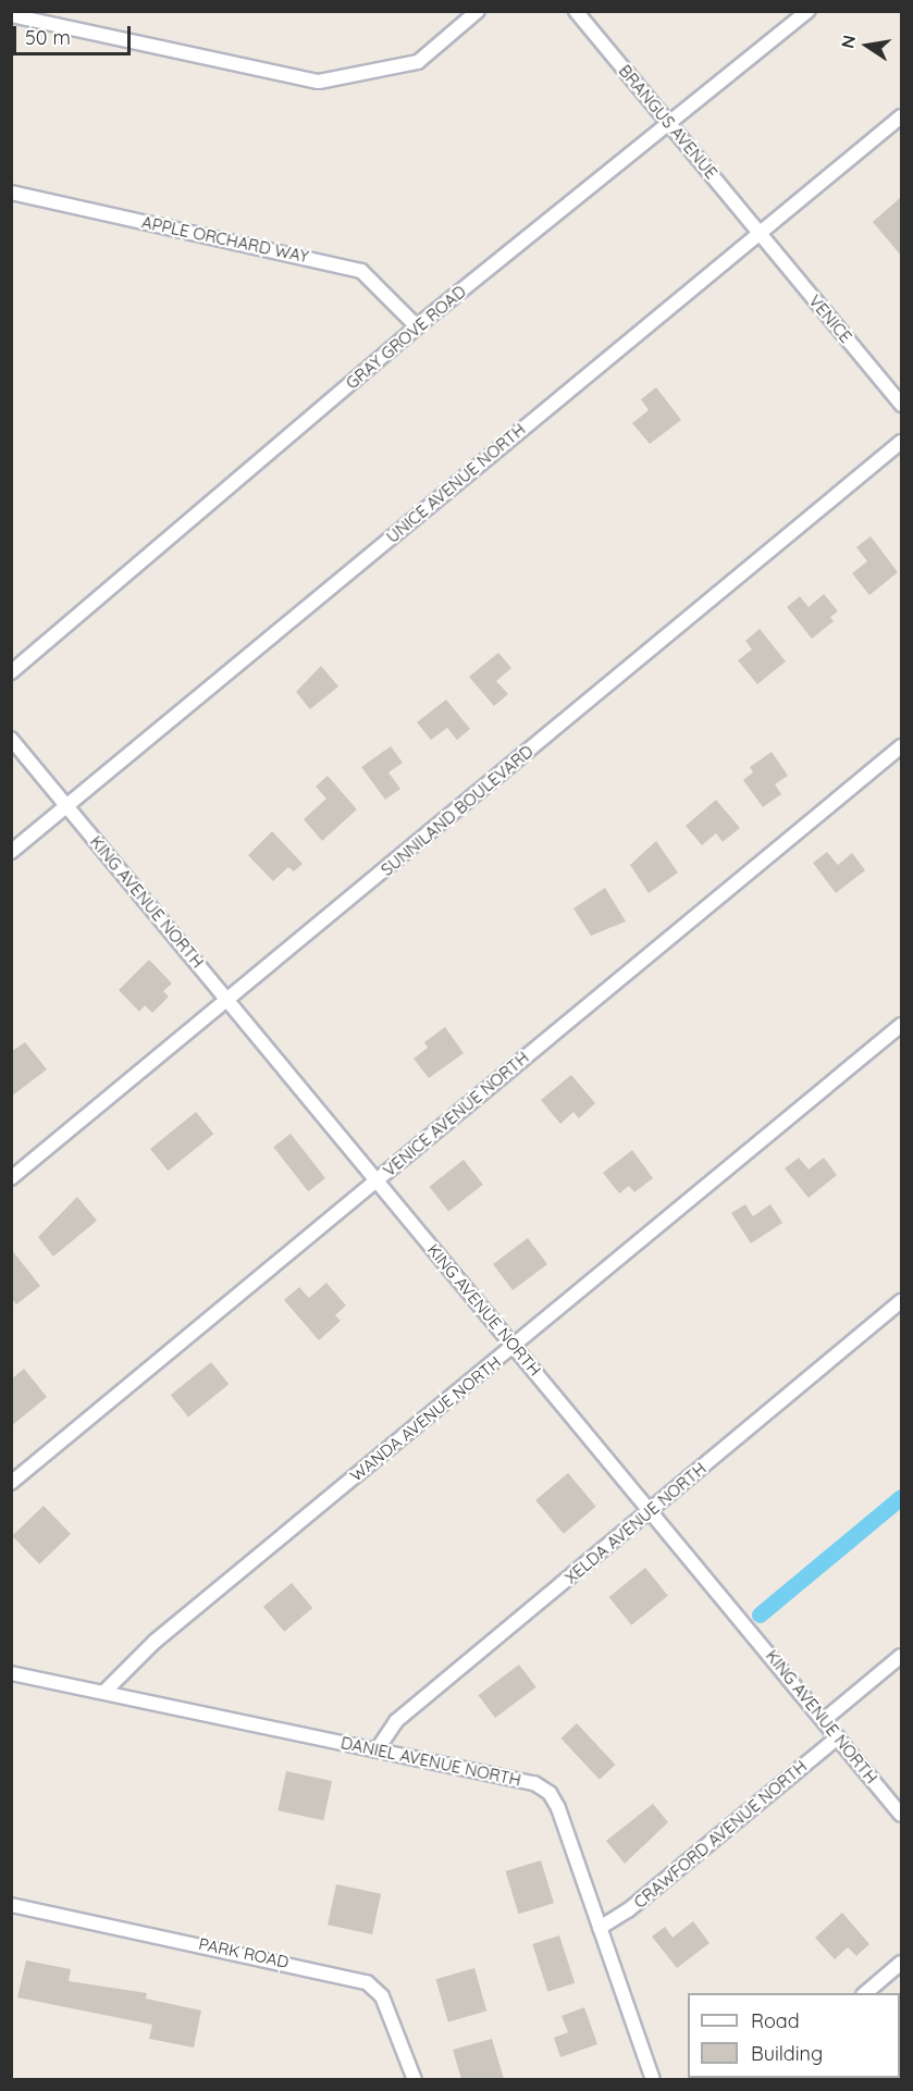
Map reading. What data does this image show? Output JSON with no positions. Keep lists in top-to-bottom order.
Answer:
{
  "streets": {
    "street": [
      "BRANGUS AVENUE",
      "APPLE ORCHARD WAY",
      "VENICE",
      "GRAY GROVE ROAD",
      "UNICE AVENUE NORTH",
      "SUNNILAND BOULEVARD",
      "KING AVENUE NORTH",
      "VENICE AVENUE NORTH",
      "WANDA AVENUE NORTH",
      "XELDA AVENUE NORTH",
      "DANIEL AVENUE NORTH",
      "CRAWFORD AVENUE NORTH",
      "PARK ROAD"
    ]
  },
  "crossings": [
    ["BRANGUS AVENUE", "VENICE"],
    ["BRANGUS AVENUE", "GRAY GROVE ROAD"],
    ["BRANGUS AVENUE", "UNICE AVENUE NORTH"],
    ["APPLE ORCHARD WAY", "GRAY GROVE ROAD"],
    ["VENICE", "UNICE AVENUE NORTH"],
    ["UNICE AVENUE NORTH", "KING AVENUE NORTH"],
    ["SUNNILAND BOULEVARD", "KING AVENUE NORTH"],
    ["KING AVENUE NORTH", "VENICE AVENUE NORTH"],
    ["KING AVENUE NORTH", "WANDA AVENUE NORTH"],
    ["KING AVENUE NORTH", "XELDA AVENUE NORTH"],
    ["KING AVENUE NORTH", "CRAWFORD AVENUE NORTH"],
    ["WANDA AVENUE NORTH", "DANIEL AVENUE NORTH"],
    ["XELDA AVENUE NORTH", "DANIEL AVENUE NORTH"],
    ["DANIEL AVENUE NORTH", "CRAWFORD AVENUE NORTH"]
  ],
  "legend": ["Road", "Building"],
  "scale_bar": "50 m",
  "north": "left"
}
